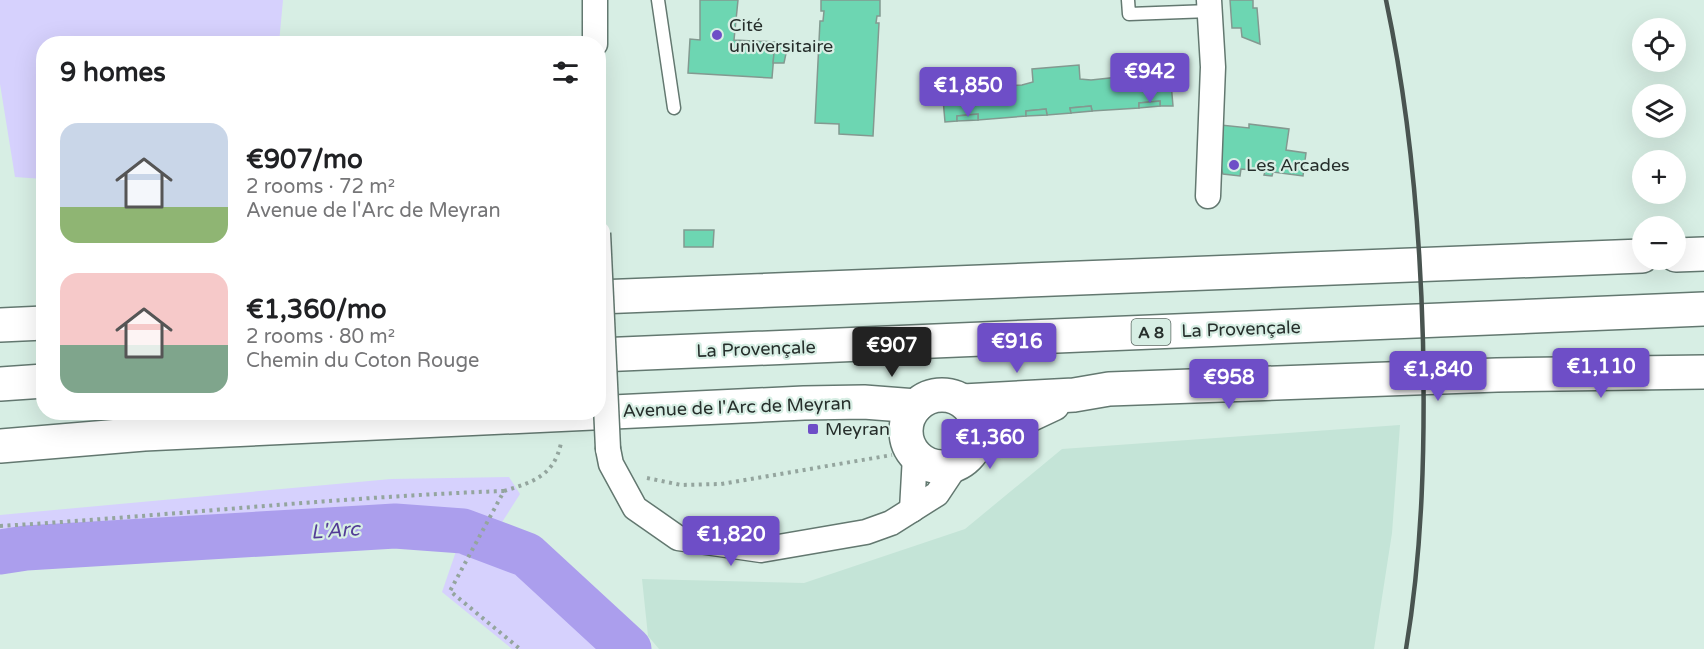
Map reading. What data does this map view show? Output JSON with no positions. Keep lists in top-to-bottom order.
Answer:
{
  "streets": {
    "main road": ["La Provençale", "A 8", "Avenue de l'Arc de Meyran"]
  },
  "water": ["L'Arc"],
  "places": {
    "other": ["Cité universitaire", "Les Arcades"],
    "transit": ["Meyran"]
  },
  "page": {
    "map_buttons": ["+", "−"],
    "heading": "9 homes",
    "price": [
      "€942",
      "€1,850",
      "€916",
      "€907",
      "€1,110",
      "€1,840",
      "€958",
      "€1,360",
      "€1,820"
    ],
    "list": [
      {
        "name": "€907/mo",
        "note": "2 rooms · 72 m² · Avenue de l'Arc de Meyran"
      },
      {
        "name": "€1,360/mo",
        "note": "2 rooms · 80 m² · Chemin du Coton Rouge"
      }
    ]
  }
}
